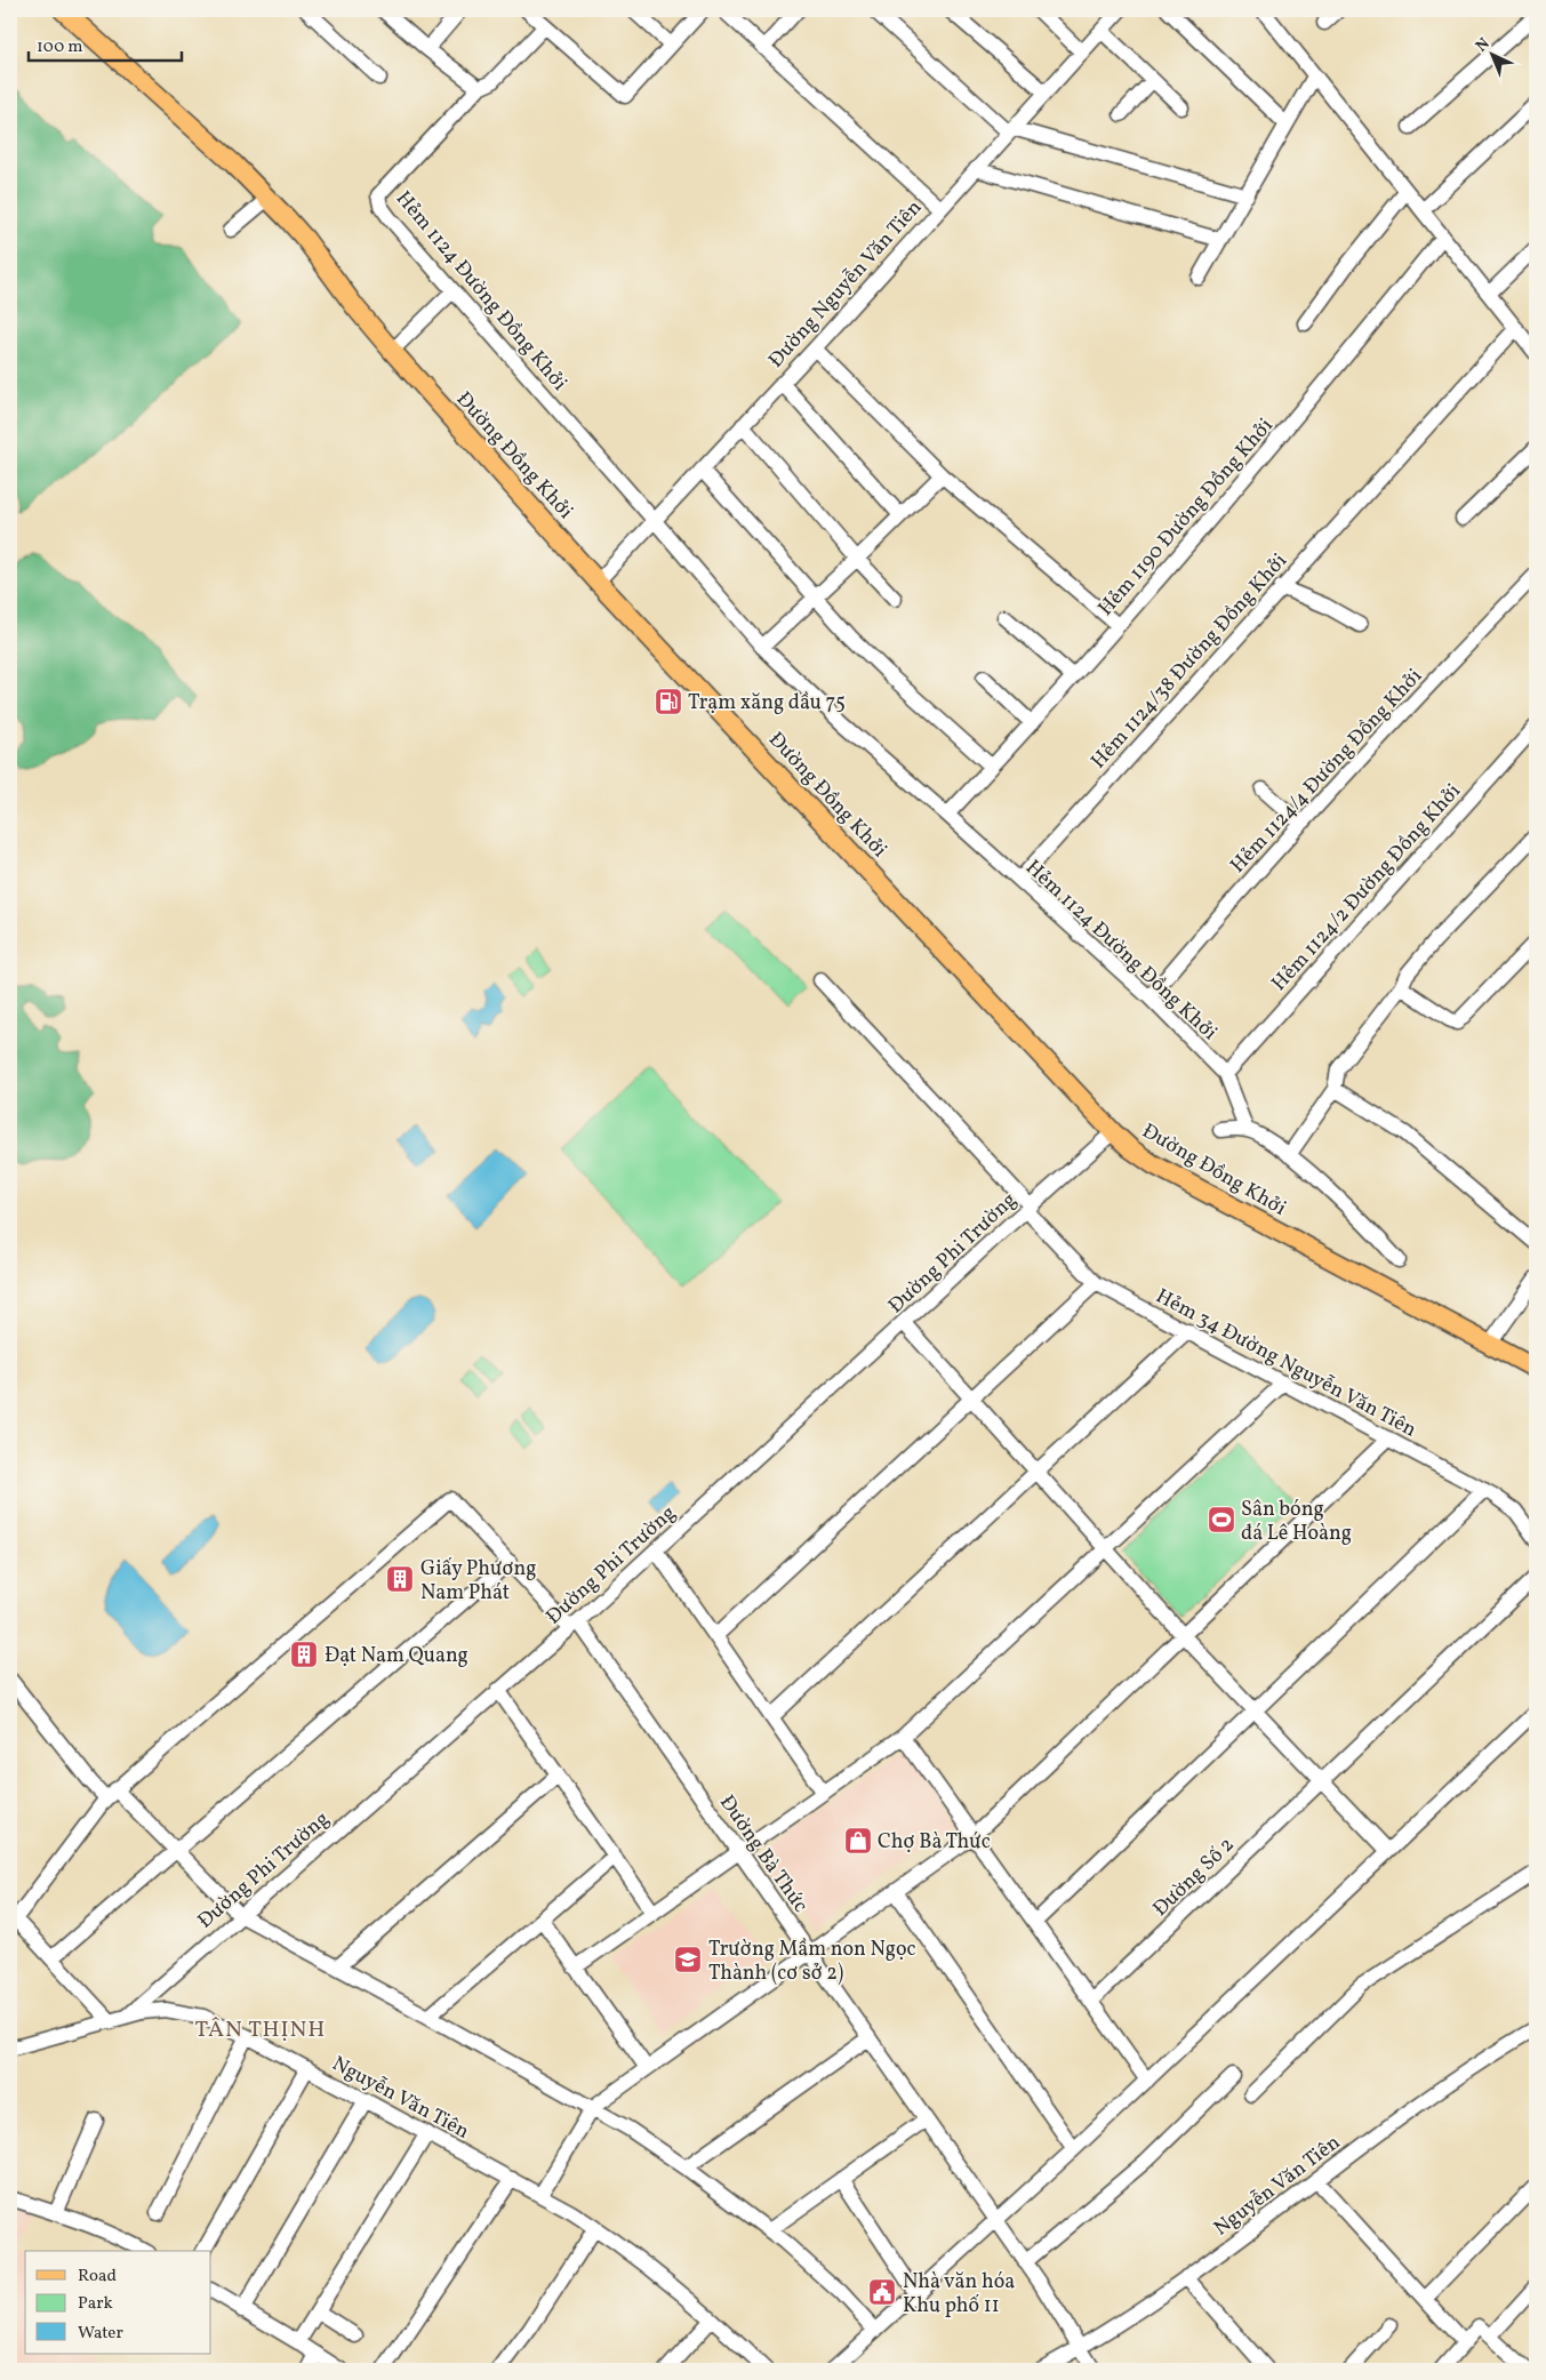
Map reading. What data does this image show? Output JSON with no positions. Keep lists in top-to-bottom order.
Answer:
{
  "streets": {
    "main road": ["Đường Đồng Khởi"],
    "street": [
      "Đường Nguyễn Văn Tiên",
      "Hẻm 1124 Đường Đồng Khởi",
      "Hẻm 1190 Đường Đồng Khởi",
      "Hẻm 1124/38 Đường Đồng Khởi",
      "Hẻm 1124/4 Đường Đồng Khởi",
      "Hẻm 1124/2 Đường Đồng Khởi",
      "Đường Phi Trường",
      "Hẻm 34 Đường Nguyễn Văn Tiên",
      "Đường Bà Thức",
      "Đường Số 2",
      "Nguyễn Văn Tiên"
    ]
  },
  "crossings": [
    ["Đường Nguyễn Văn Tiên", "Hẻm 1124 Đường Đồng Khởi"],
    ["Đường Nguyễn Văn Tiên", "Đường Đồng Khởi"],
    ["Hẻm 1124 Đường Đồng Khởi", "Hẻm 1190 Đường Đồng Khởi"],
    ["Hẻm 1124 Đường Đồng Khởi", "Hẻm 1124/38 Đường Đồng Khởi"],
    ["Hẻm 1124 Đường Đồng Khởi", "Hẻm 1124/4 Đường Đồng Khởi"],
    ["Hẻm 1124 Đường Đồng Khởi", "Hẻm 1124/2 Đường Đồng Khởi"],
    ["Đường Đồng Khởi", "Đường Phi Trường"],
    ["Đường Phi Trường", "Hẻm 34 Đường Nguyễn Văn Tiên"],
    ["Đường Phi Trường", "Đường Bà Thức"],
    ["Đường Phi Trường", "Nguyễn Văn Tiên"],
    ["Đường Bà Thức", "Nguyễn Văn Tiên"]
  ],
  "districts": ["TÂN THỊNH"],
  "places": {
    "fuel station": ["Trạm xăng dầu 75"],
    "sports": ["Sân bóng đá Lê Hoàng"],
    "building": ["Giấy Phương Nam Phát", "Đạt Nam Quang"],
    "shop": ["Chợ Bà Thức"],
    "school or university": ["Trường Mầm non Ngọc Thành (cơ sở 2)"],
    "public building": ["Nhà văn hóa Khu phố 11"]
  },
  "legend": ["Road", "Park", "Water"],
  "scale_bar": "100 m",
  "north": "top left"
}
